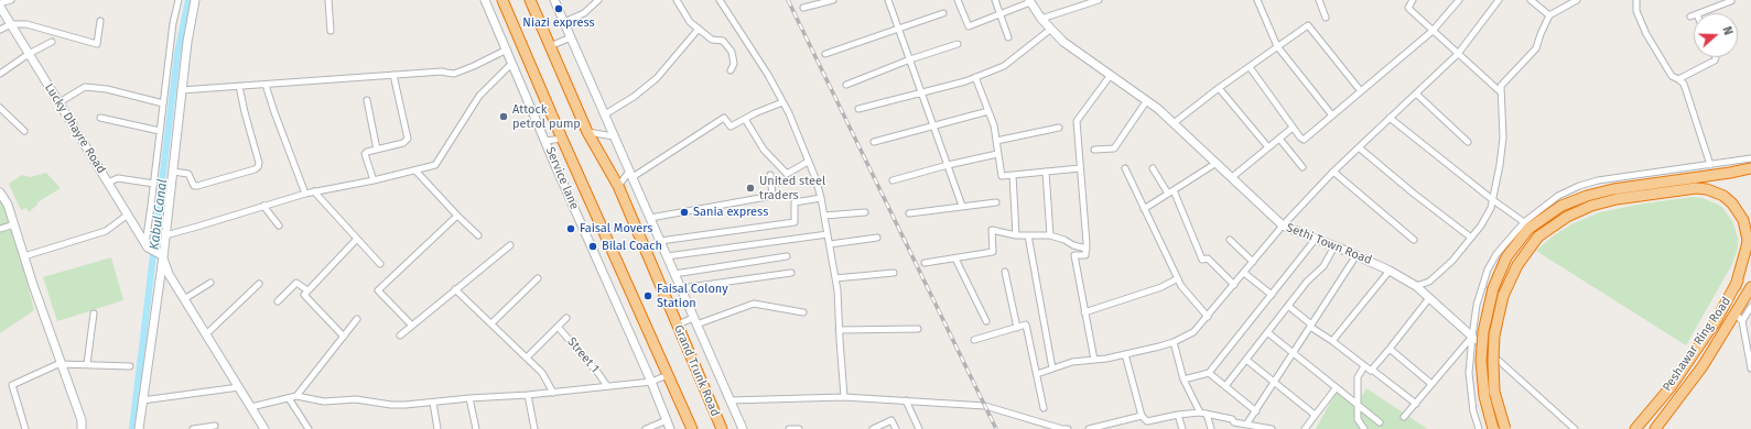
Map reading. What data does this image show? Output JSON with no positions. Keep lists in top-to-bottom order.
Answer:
{
  "streets": {
    "highway": ["Peshawar Ring Road", "Grand Trunk Road"],
    "street": [
      "Lucky Dhayre Road",
      "Service lane",
      "Sethi Town Road",
      "Street 1"
    ]
  },
  "water": ["Kabul Canal"],
  "places": [
    "Niazi express",
    "Attock petrol pump",
    "United steel traders",
    "Sania express",
    "Faisal Movers",
    "Bilal Coach",
    "Faisal Colony Station"
  ],
  "north": "right"
}
